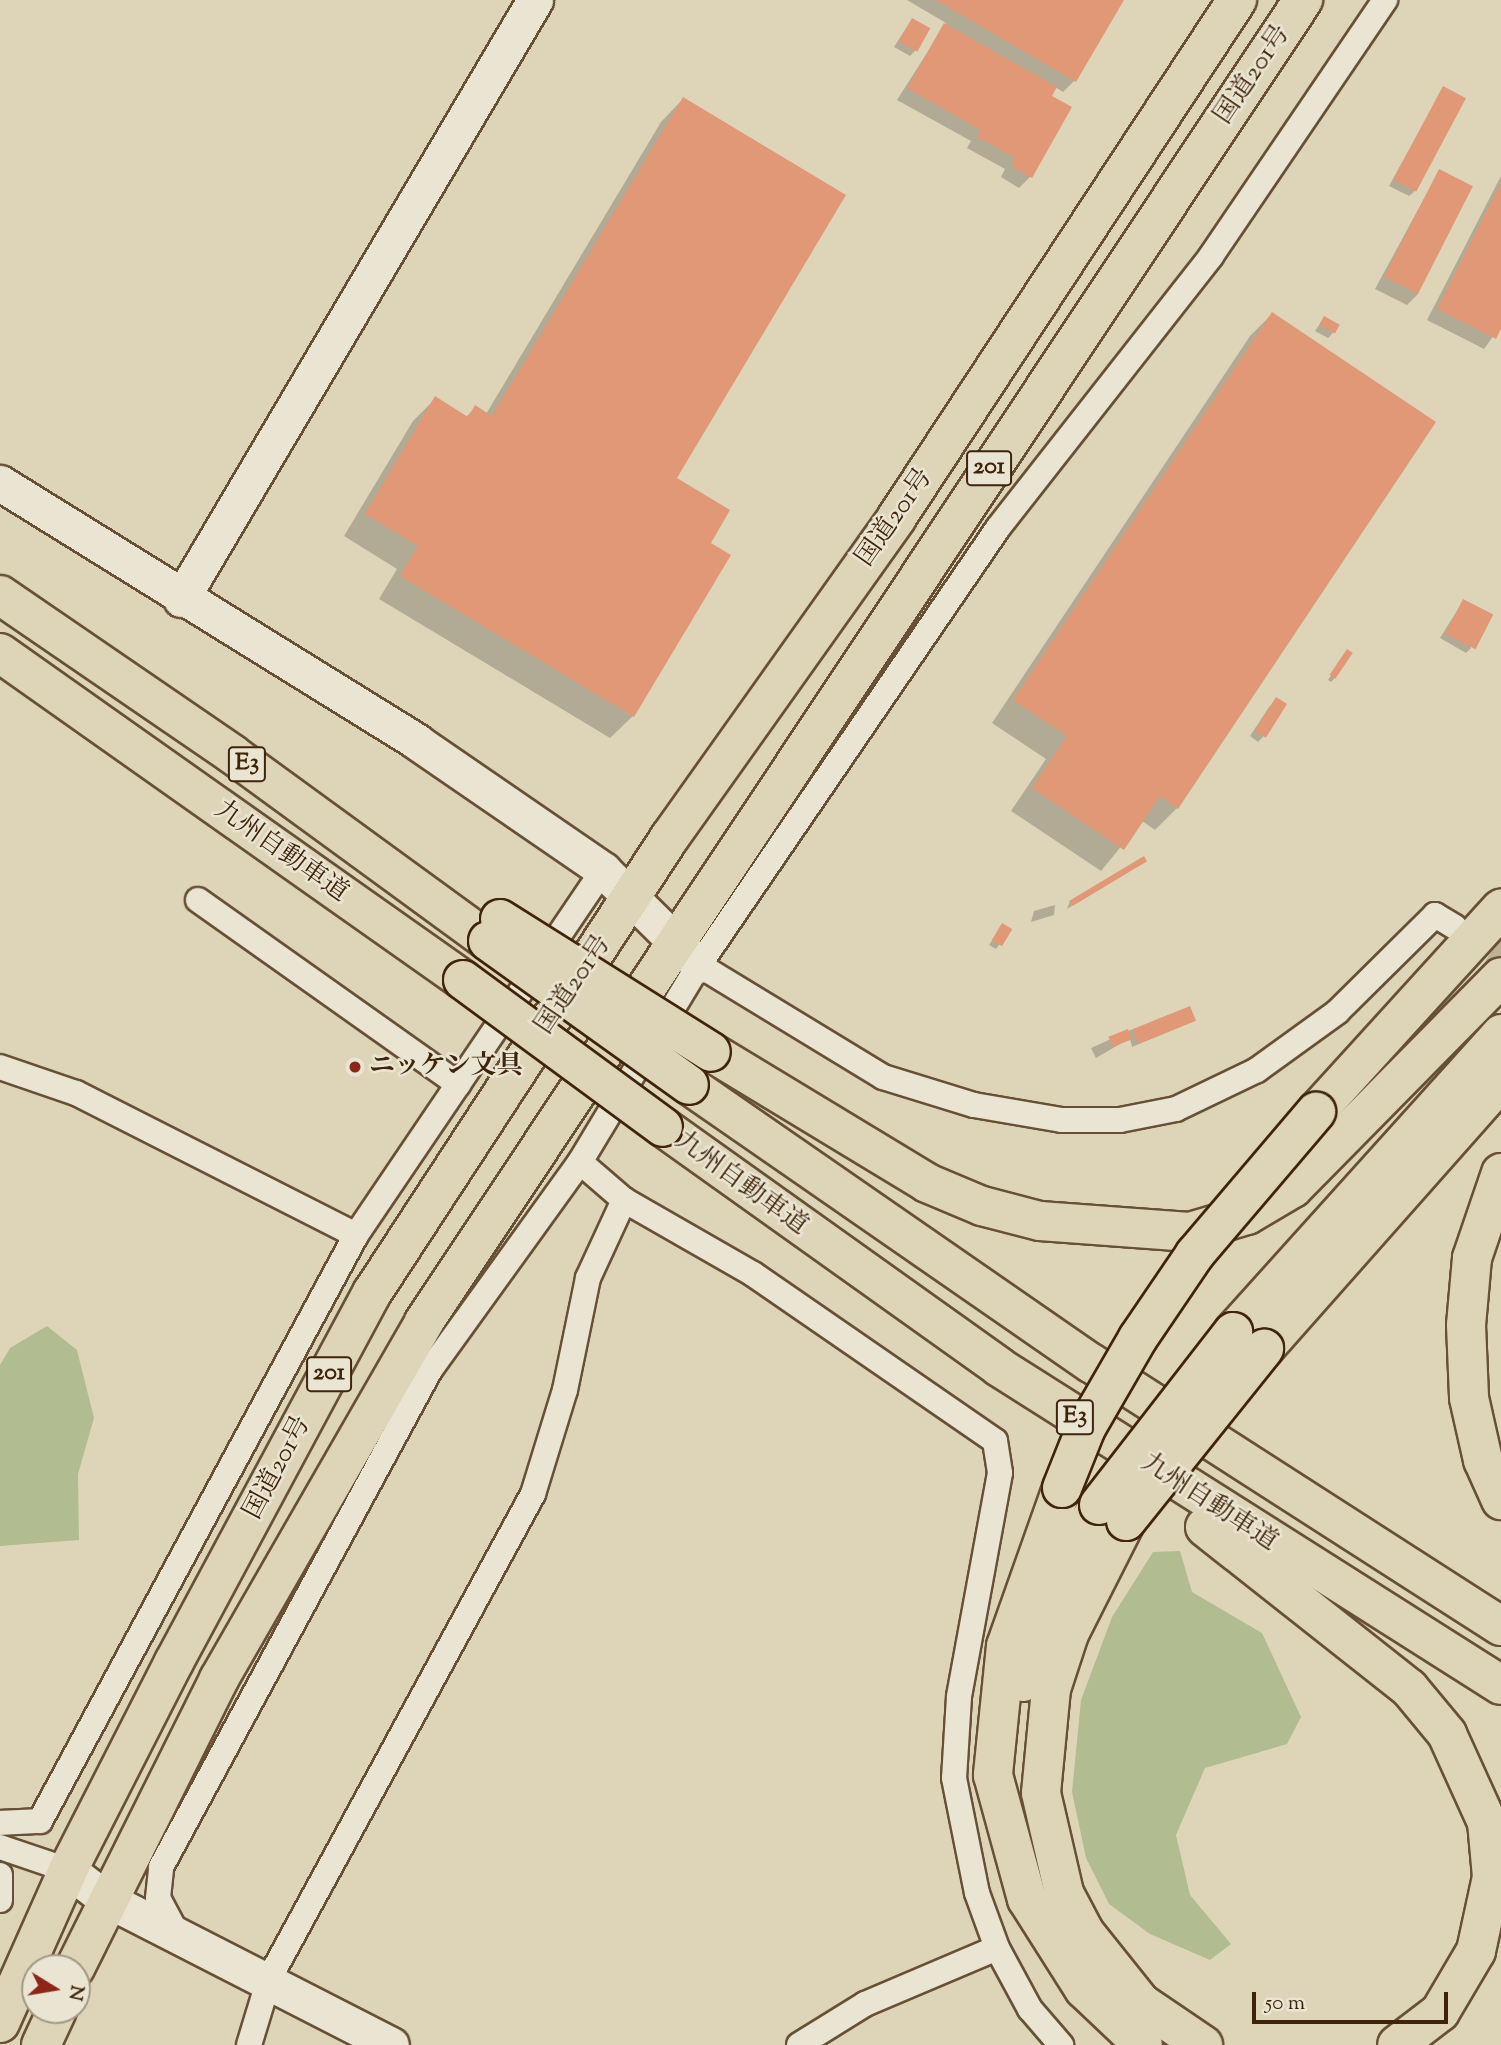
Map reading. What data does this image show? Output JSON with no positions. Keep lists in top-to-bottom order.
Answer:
{
  "streets": {
    "highway": [
      "国道201号",
      "201",
      "E3",
      "九州自動車道"
    ]
  },
  "places": ["ニッケン文具"],
  "scale_bar": "50 m",
  "north": "right"
}
